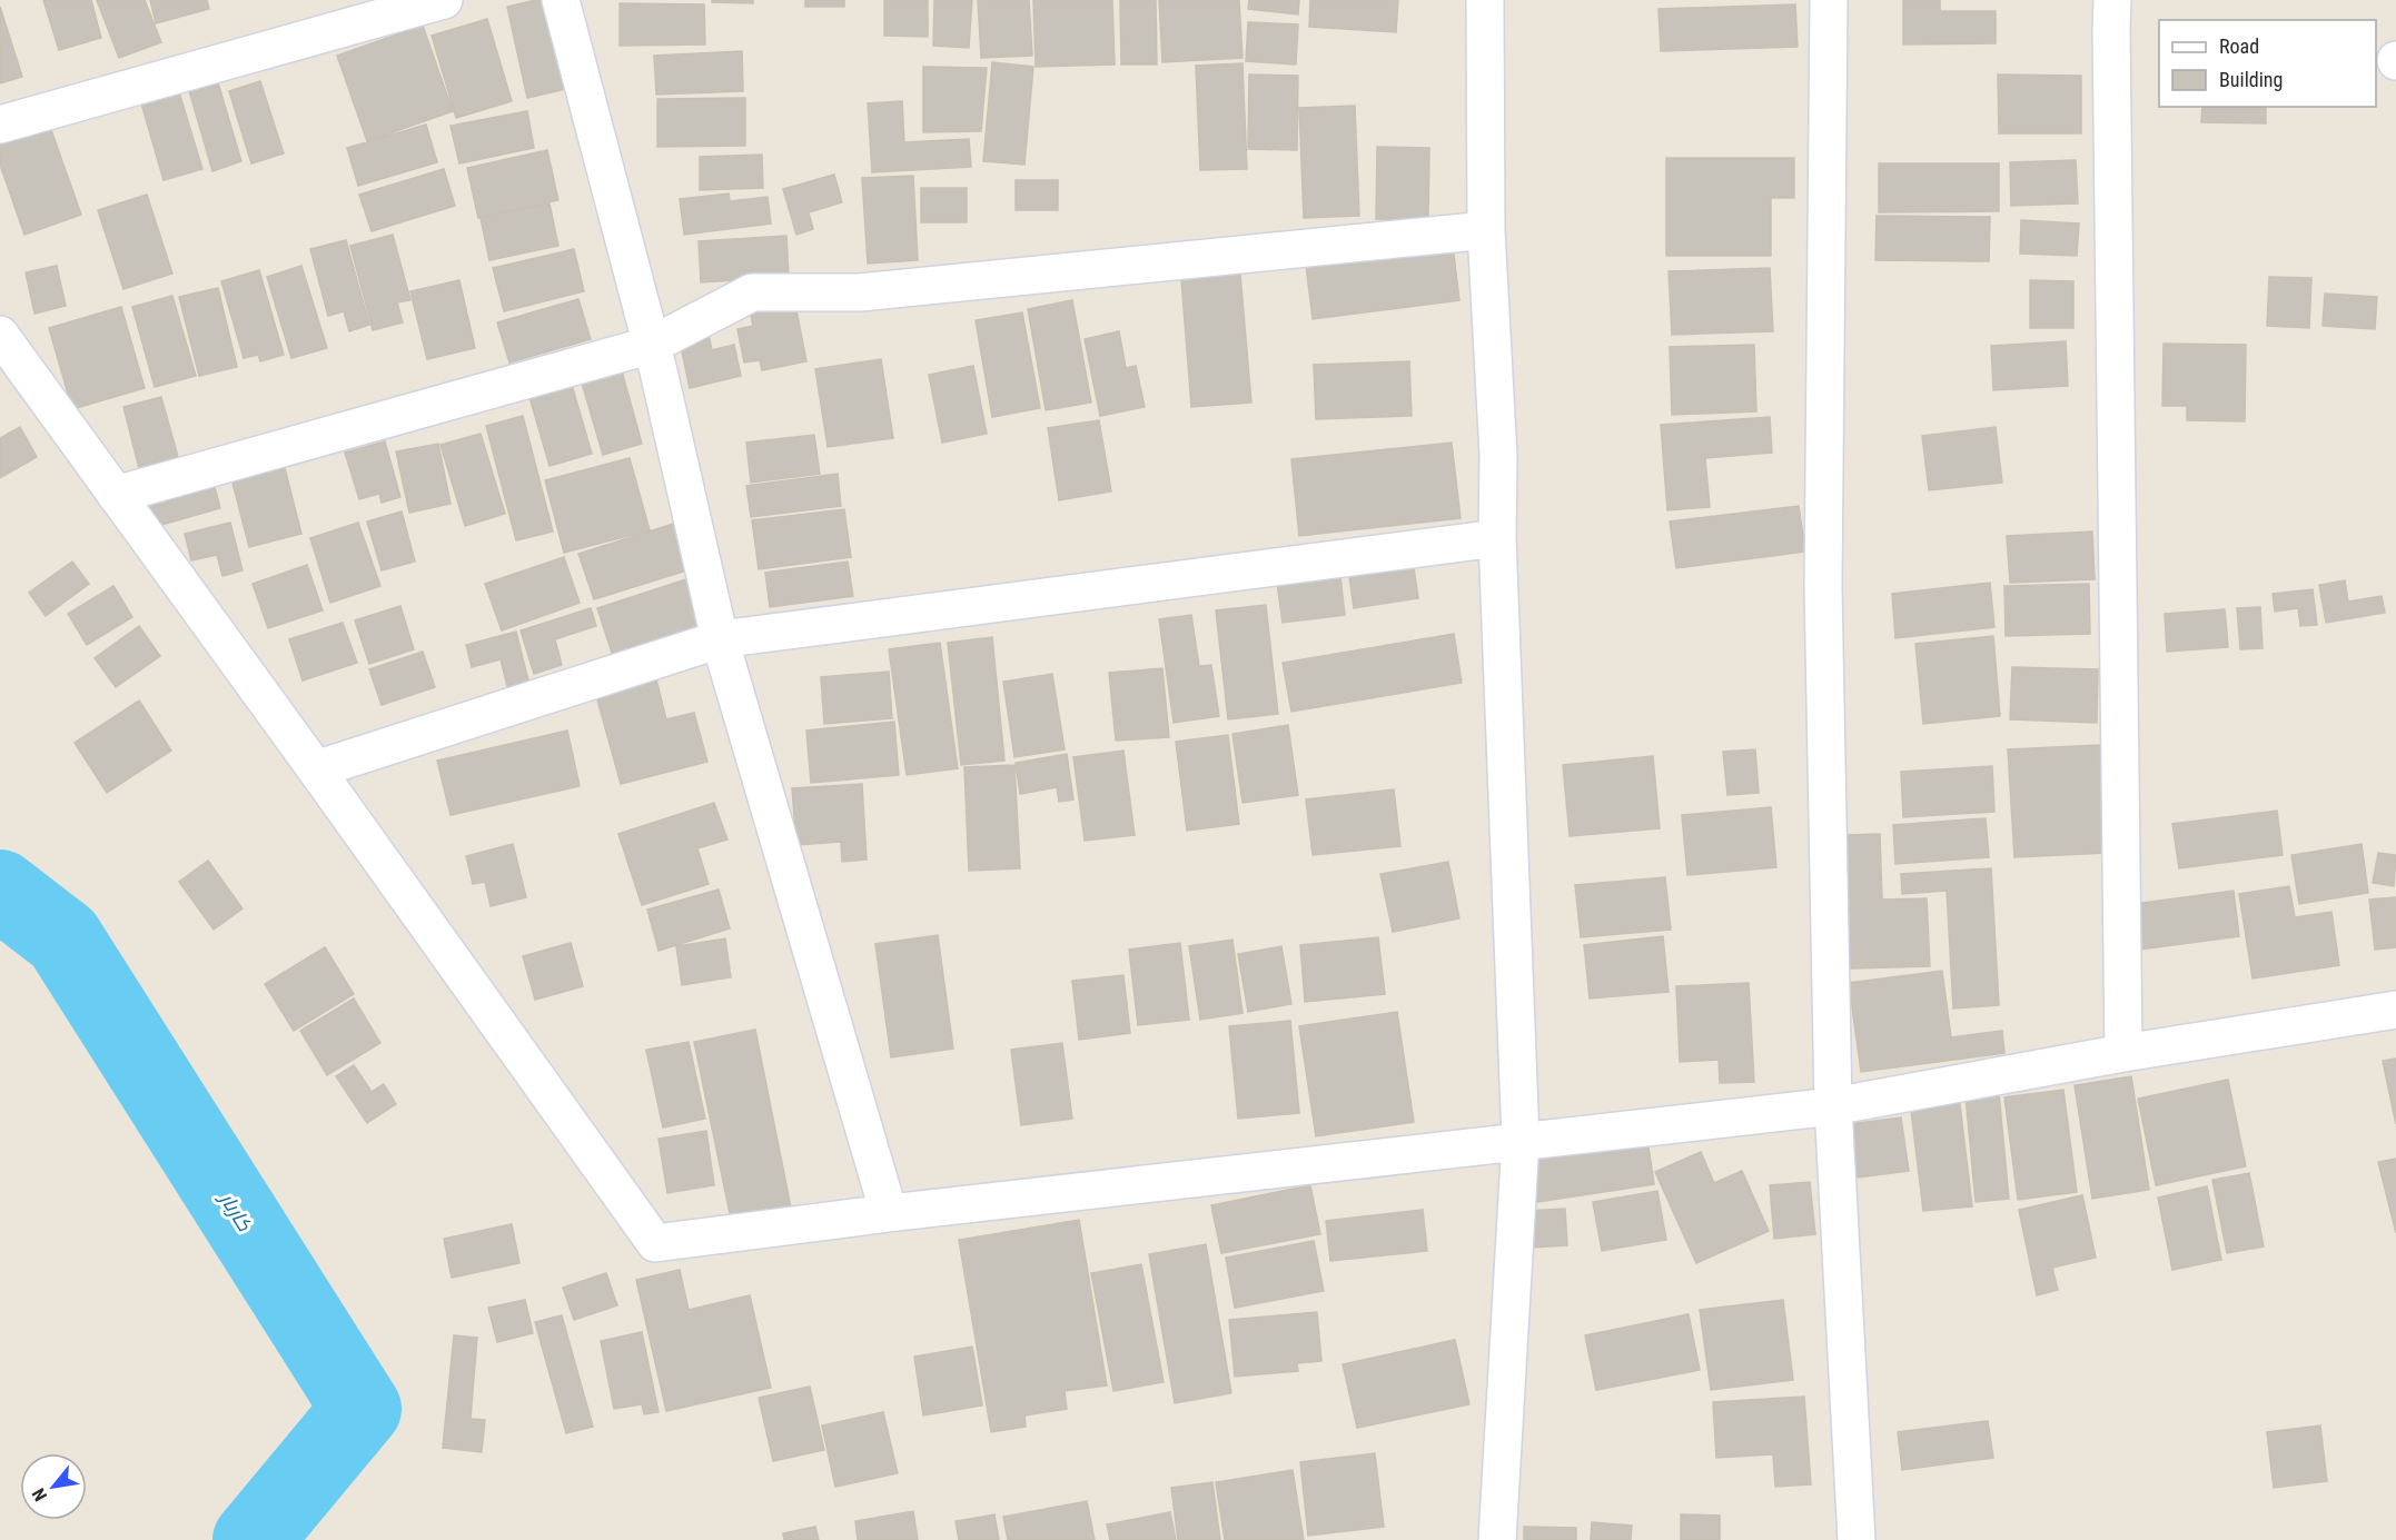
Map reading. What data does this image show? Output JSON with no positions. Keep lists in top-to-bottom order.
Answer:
{
  "water": ["کاربار"],
  "legend": ["Road", "Building"],
  "north": "bottom left"
}
